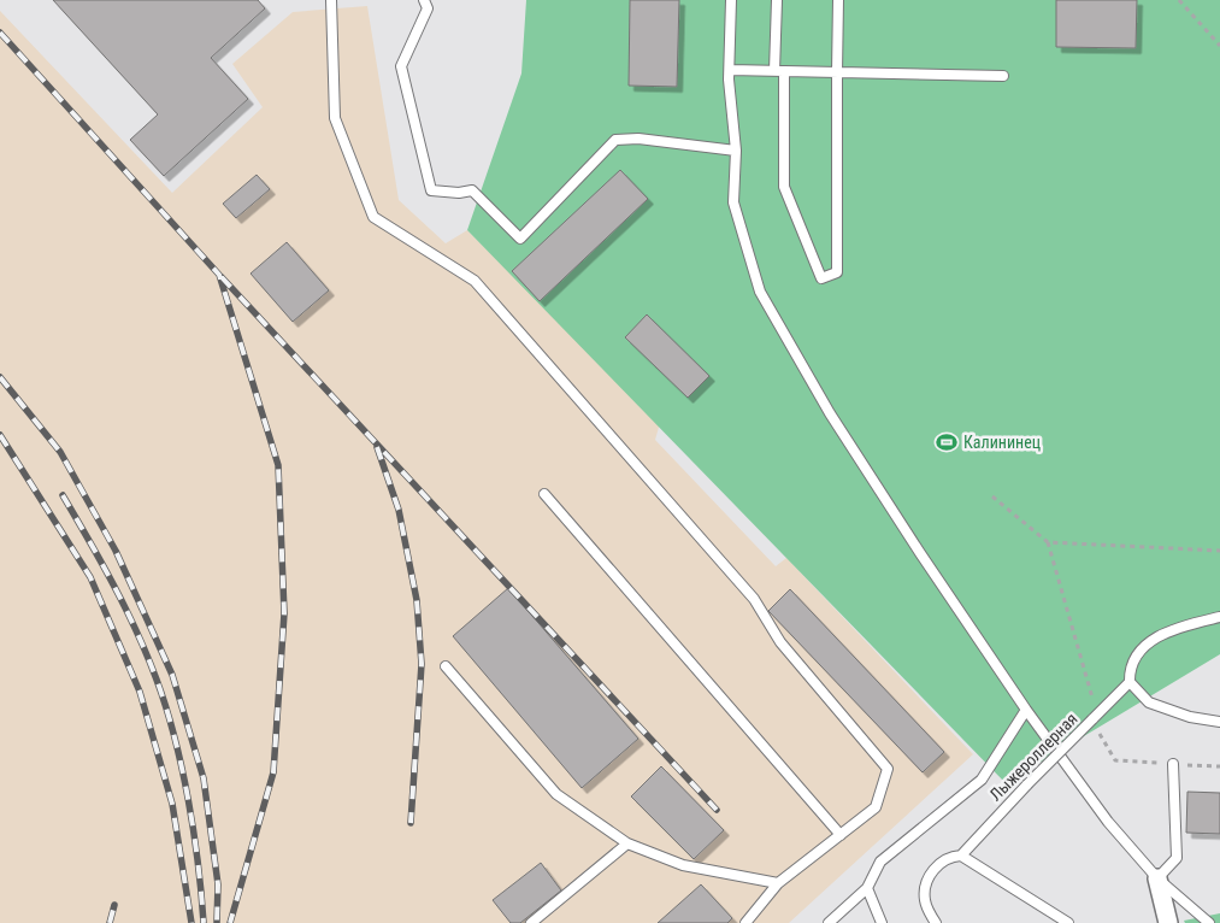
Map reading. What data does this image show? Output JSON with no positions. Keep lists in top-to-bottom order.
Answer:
{
  "streets": {
    "lane": ["Лыжероллерная"]
  },
  "places": {
    "sports": ["Калининец"]
  }
}
